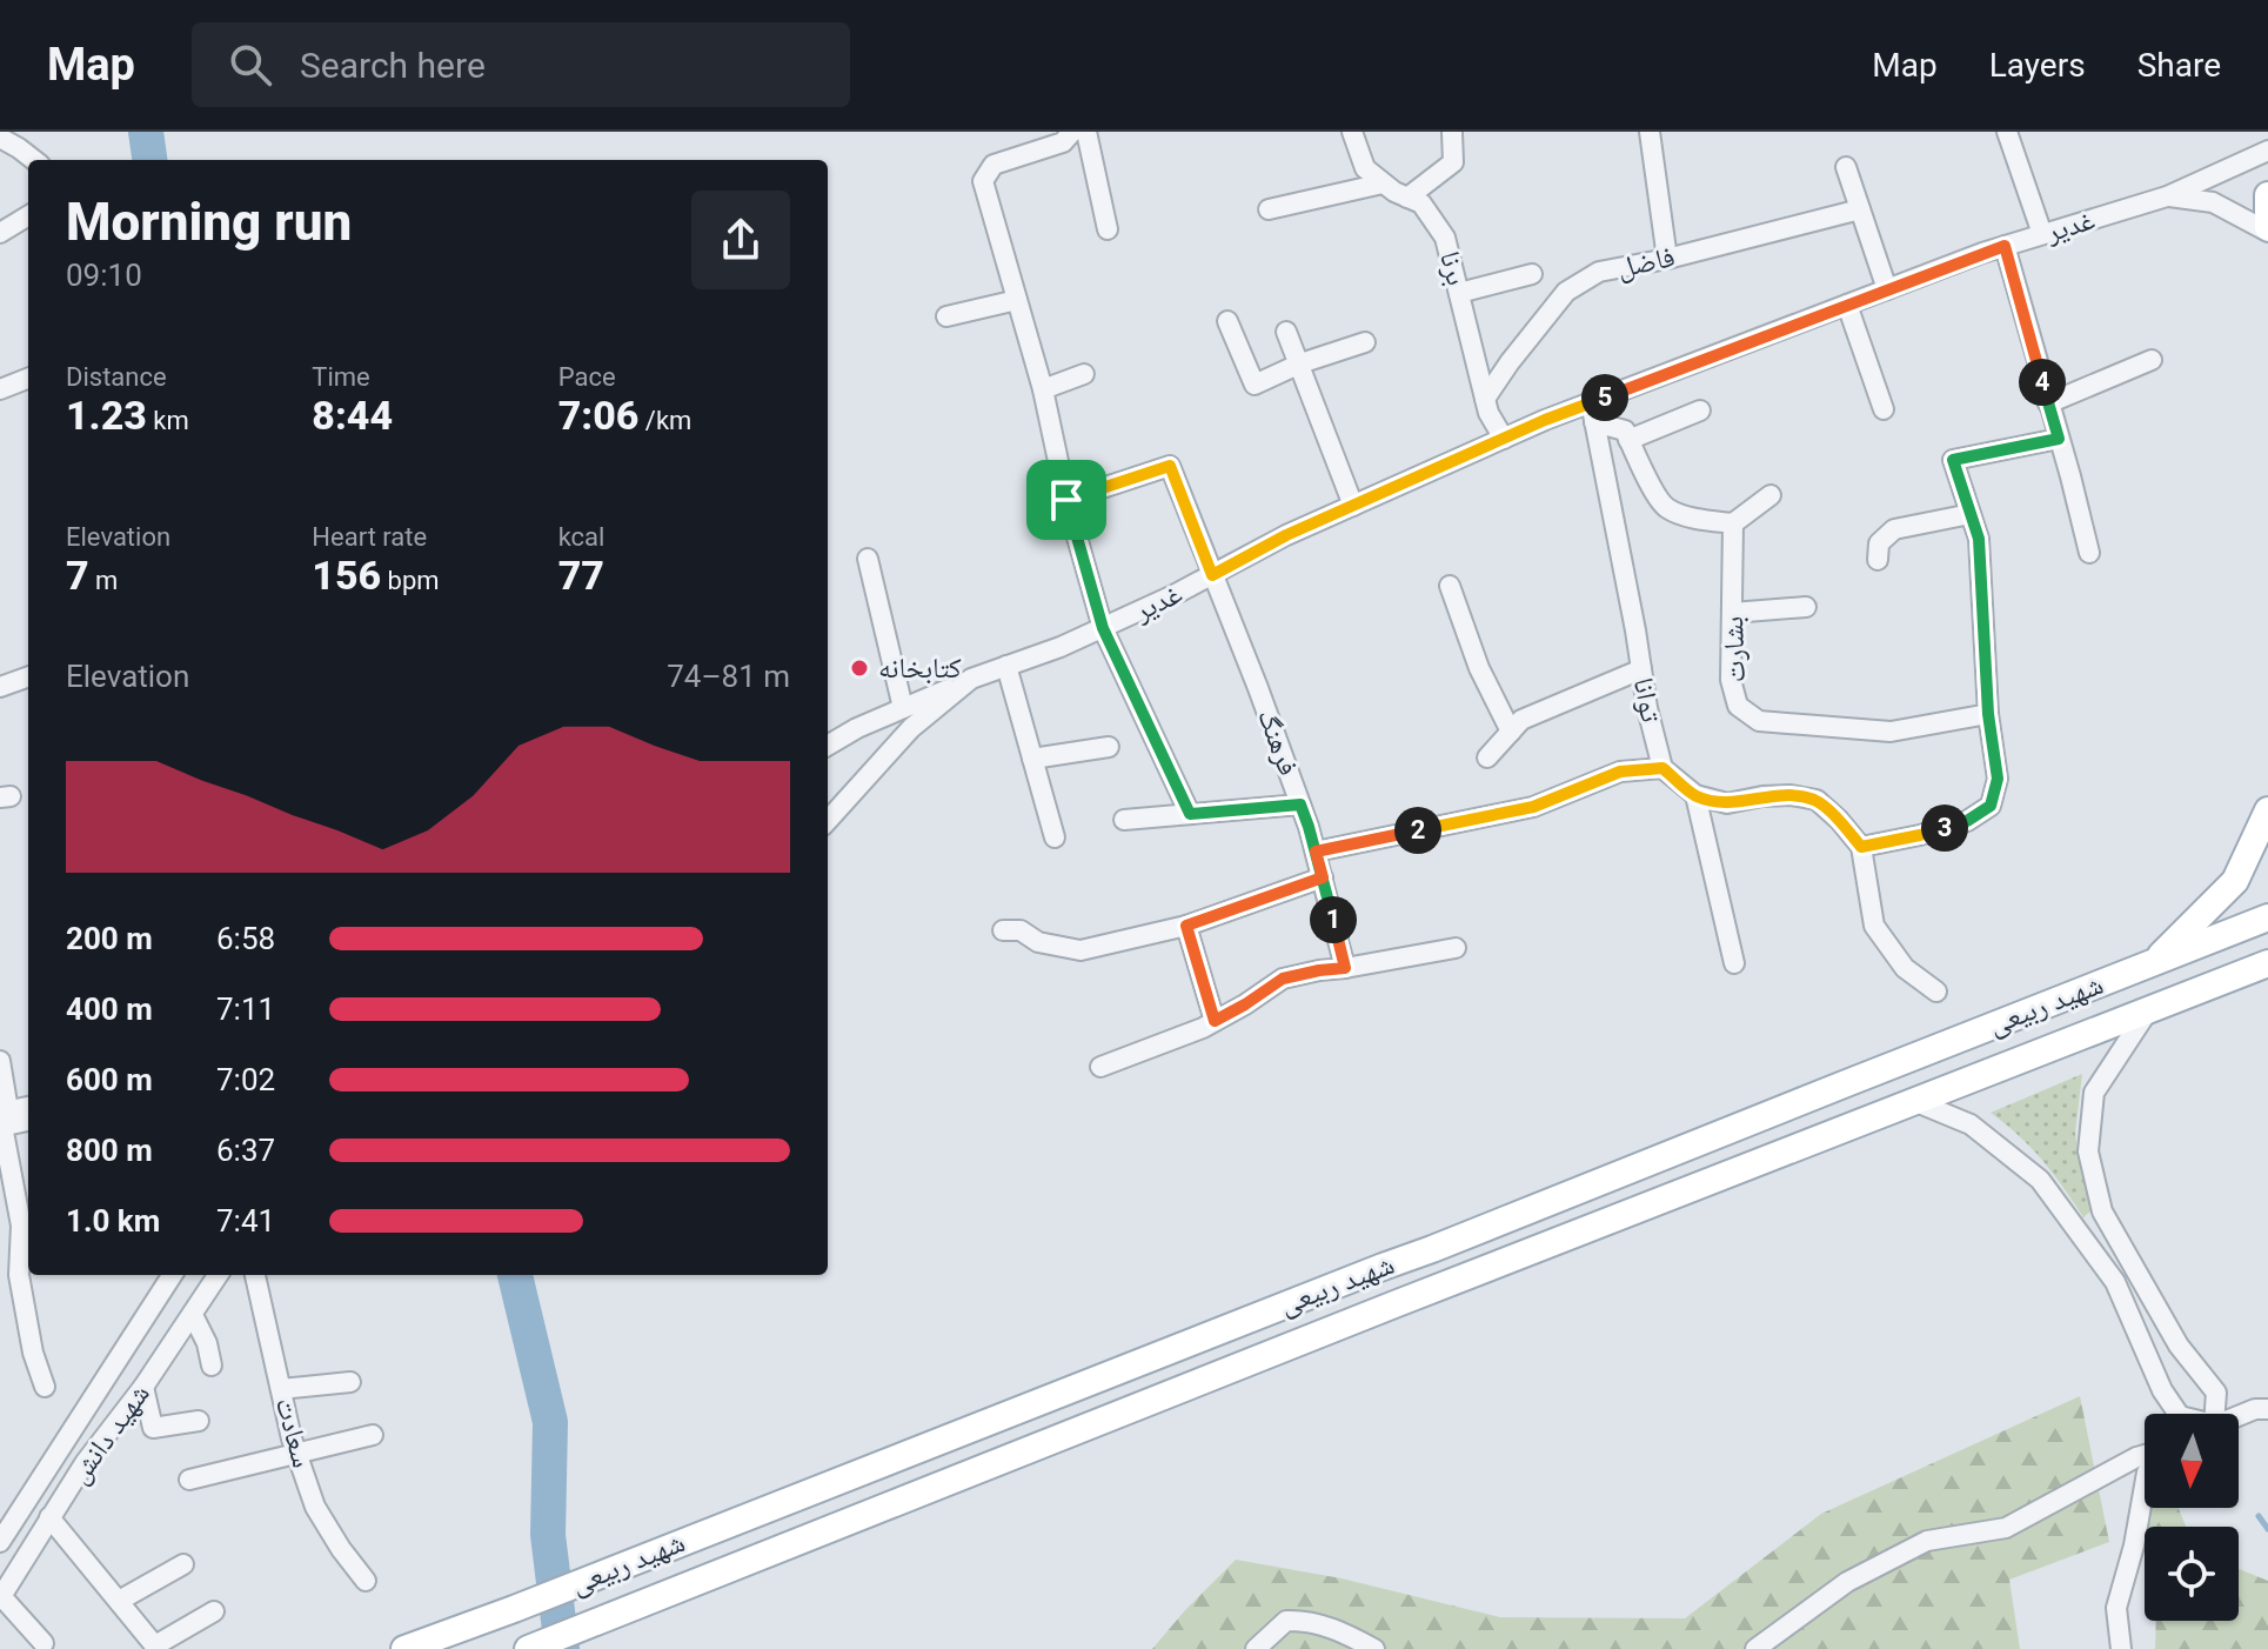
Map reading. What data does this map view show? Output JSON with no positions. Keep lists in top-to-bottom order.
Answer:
{
  "streets": {
    "main road": ["شهید ربیعی"],
    "street": [
      "غدیر",
      "فاضل",
      "برنا",
      "بشارت",
      "توانا",
      "فرهنگ",
      "سعادت",
      "شهید دانش"
    ]
  },
  "crossings": [
    ["غدیر", "برنا"],
    ["غدیر", "توانا"],
    ["غدیر", "فرهنگ"],
    ["فاضل", "برنا"]
  ],
  "places": ["کتابخانه"],
  "north": "bottom",
  "page": {
    "header": "Map",
    "search": "Search here",
    "nav": ["Map", "Layers", "Share"],
    "heading": ["Morning run", "09:10"],
    "stats": [
      ["Distance", "1.23 km"],
      ["Time", "8:44"],
      ["Pace", "7:06 /km"],
      ["Elevation", "7 m"],
      ["Heart rate", "156 bpm"],
      ["kcal", "77"]
    ],
    "pins": [
      "4",
      "5",
      "3",
      "2",
      "1"
    ],
    "chart": ["Elevation", "74–81 m"],
    "list": [
      {
        "name": "200 m",
        "note": "6:58"
      },
      {
        "name": "400 m",
        "note": "7:11"
      },
      {
        "name": "600 m",
        "note": "7:02"
      },
      {
        "name": "800 m",
        "note": "6:37"
      },
      {
        "name": "1.0 km",
        "note": "7:41"
      }
    ]
  }
}
